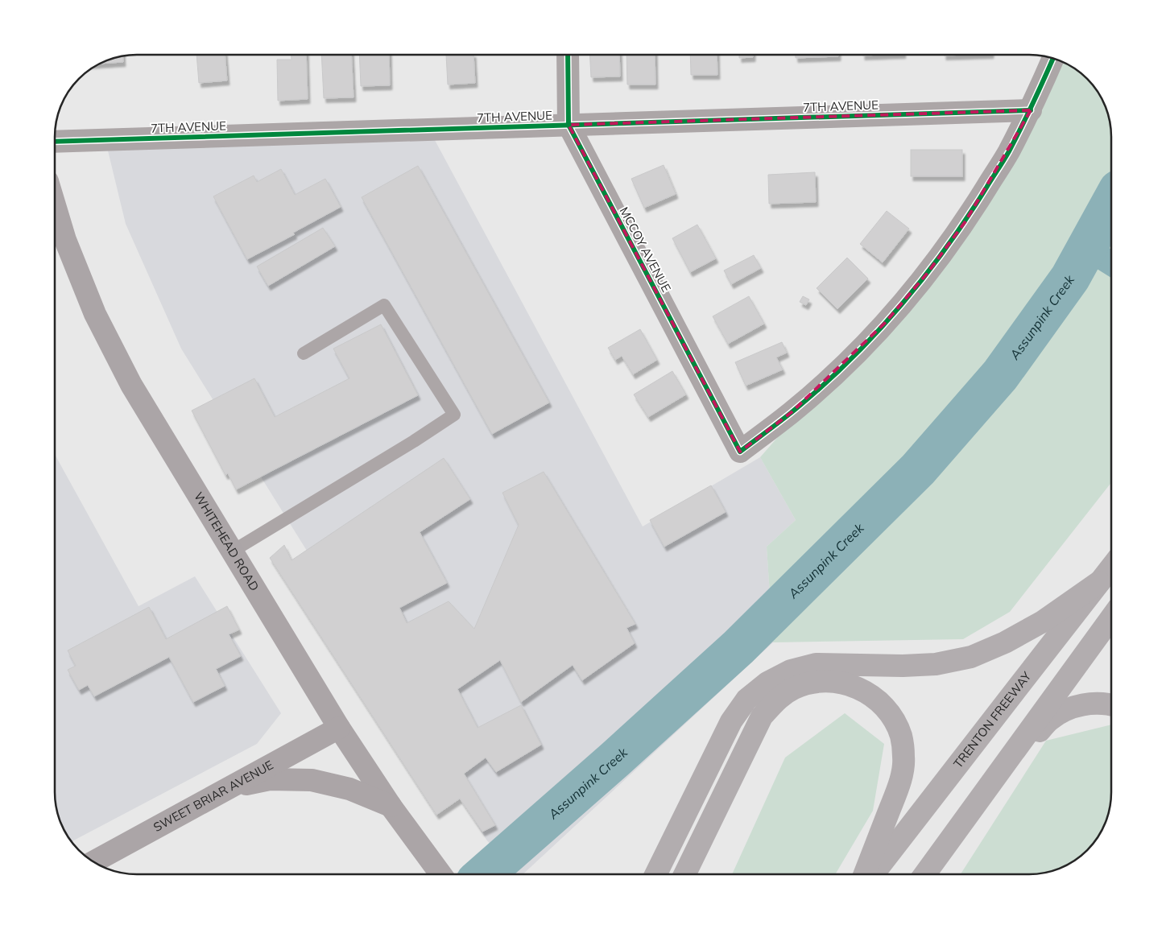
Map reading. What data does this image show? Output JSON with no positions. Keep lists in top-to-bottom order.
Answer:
{
  "streets": {
    "highway": ["TRENTON FREEWAY"],
    "main road": ["WHITEHEAD ROAD", "SWEET BRIAR AVENUE"],
    "street": ["7TH AVENUE", "MCCOY AVENUE"]
  },
  "crossings": [
    ["7TH AVENUE", "MCCOY AVENUE"],
    ["WHITEHEAD ROAD", "SWEET BRIAR AVENUE"]
  ],
  "water": ["Assunpink Creek"]
}
